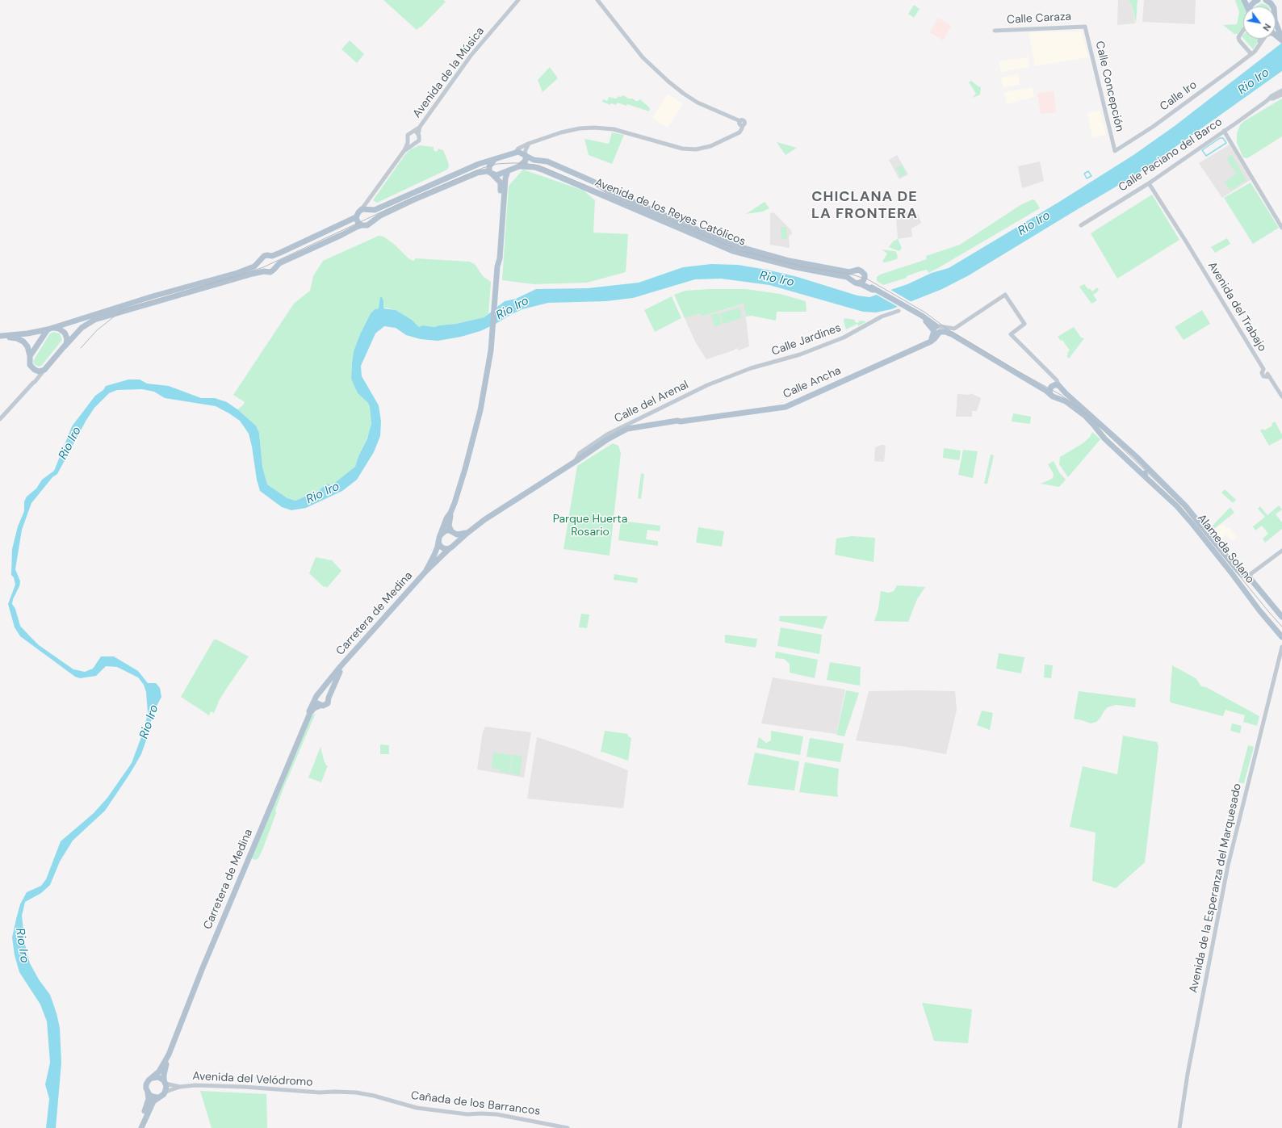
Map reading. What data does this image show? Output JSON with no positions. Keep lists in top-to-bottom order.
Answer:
{
  "streets": {
    "main road": [
      "Avenida de los Reyes Católicos",
      "Calle Ancha",
      "Alameda Solano",
      "Carretera de Medina"
    ],
    "street": [
      "Calle Caraza",
      "Avenida de la Música",
      "Calle Concepción",
      "Calle Iro",
      "Calle Paciano del Barco",
      "Avenida del Trabajo",
      "Calle Jardines",
      "Calle del Arenal",
      "Avenida de la Esperanza del Marquesado",
      "Avenida del Velódromo",
      "Cañada de los Barrancos"
    ]
  },
  "crossings": [
    ["Calle Caraza", "Calle Concepción"],
    ["Calle Concepción", "Calle Iro"],
    ["Calle Paciano del Barco", "Avenida del Trabajo"],
    ["Calle Jardines", "Calle del Arenal"],
    ["Calle Ancha", "Calle del Arenal"],
    ["Calle Ancha", "Alameda Solano"],
    ["Avenida del Velódromo", "Cañada de los Barrancos"]
  ],
  "districts": ["CHICLANA DE LA FRONTERA"],
  "water": ["Rio Iro"],
  "parks": ["Parque Huerta Rosario"],
  "north": "bottom right"
}
